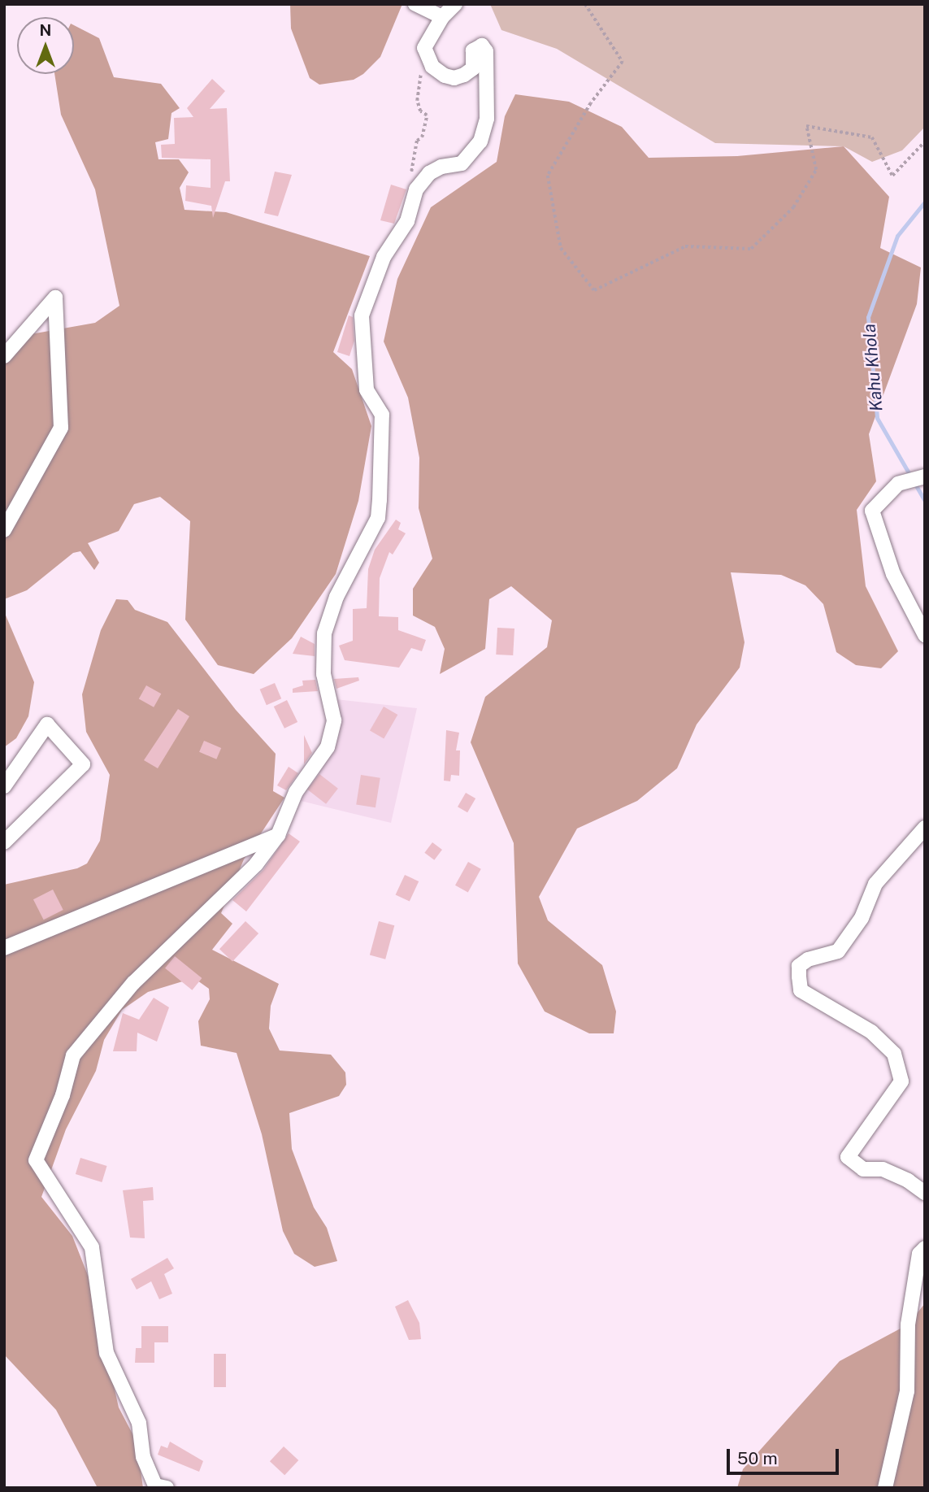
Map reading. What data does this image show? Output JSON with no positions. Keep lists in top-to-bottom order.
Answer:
{
  "water": ["Kahu Khola"],
  "scale_bar": "50 m",
  "north": "top"
}
